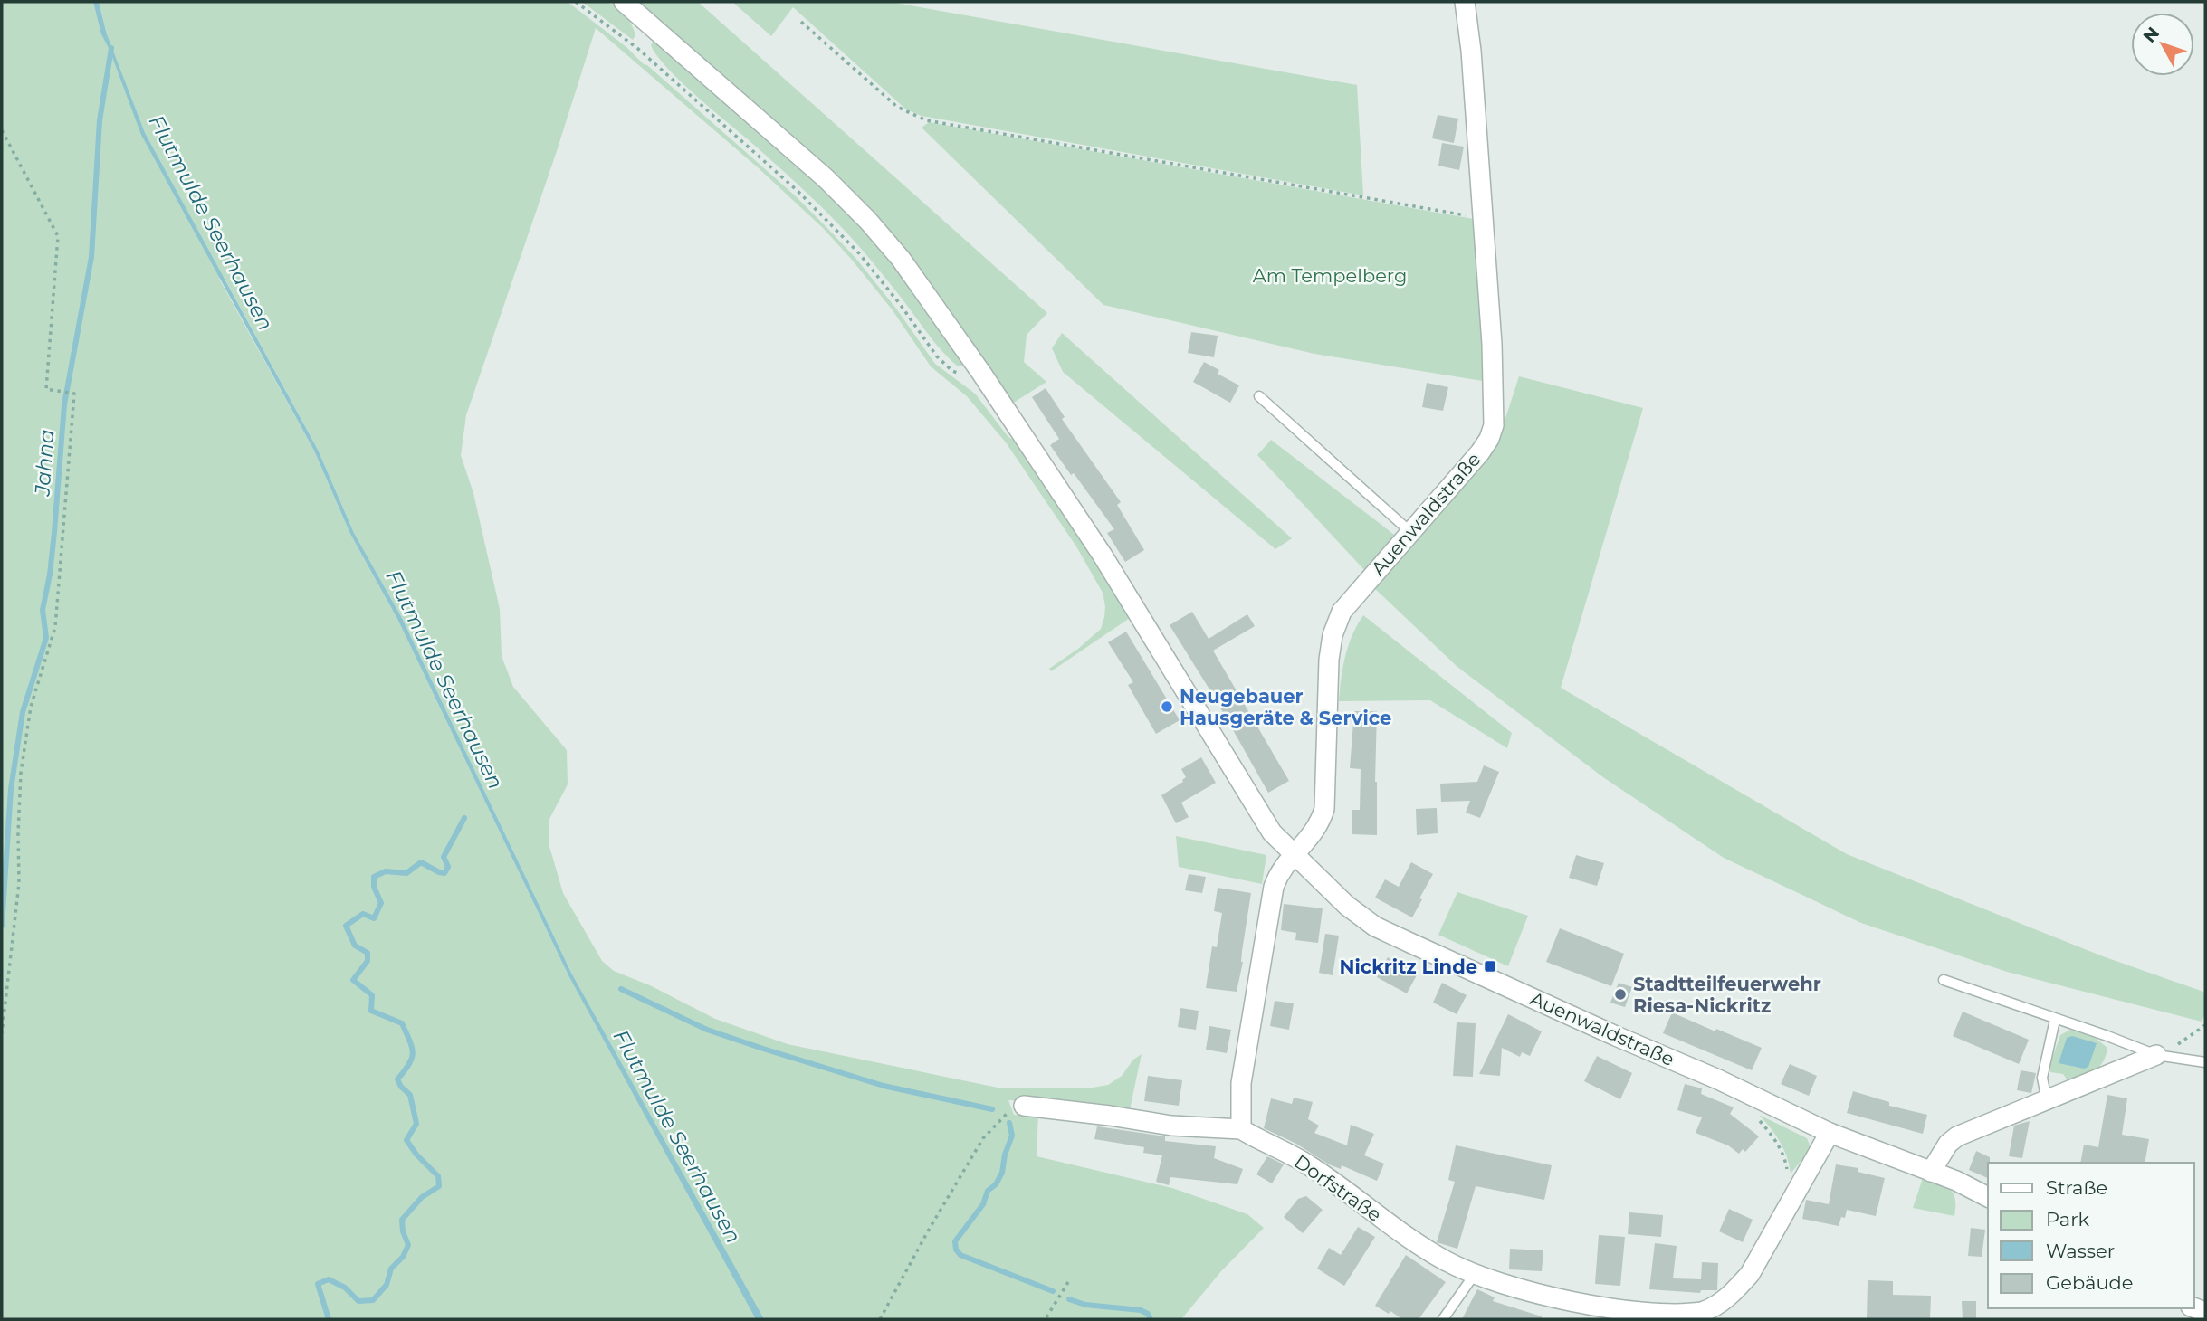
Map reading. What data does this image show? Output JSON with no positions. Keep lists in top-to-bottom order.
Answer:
{
  "streets": {
    "street": ["Auenwaldstraße", "Dorfstraße"]
  },
  "crossings": [
    ["Auenwaldstraße", "Dorfstraße"]
  ],
  "water": ["Flutmulde Seerhausen", "Jahna"],
  "parks": ["Am Tempelberg"],
  "places": {
    "other": ["Neugebauer Hausgeräte & Service", "Stadtteilfeuerwehr Riesa-Nickritz"],
    "transit": ["Nickritz Linde"]
  },
  "legend": [
    "Straße",
    "Park",
    "Wasser",
    "Gebäude"
  ],
  "north": "top left"
}
